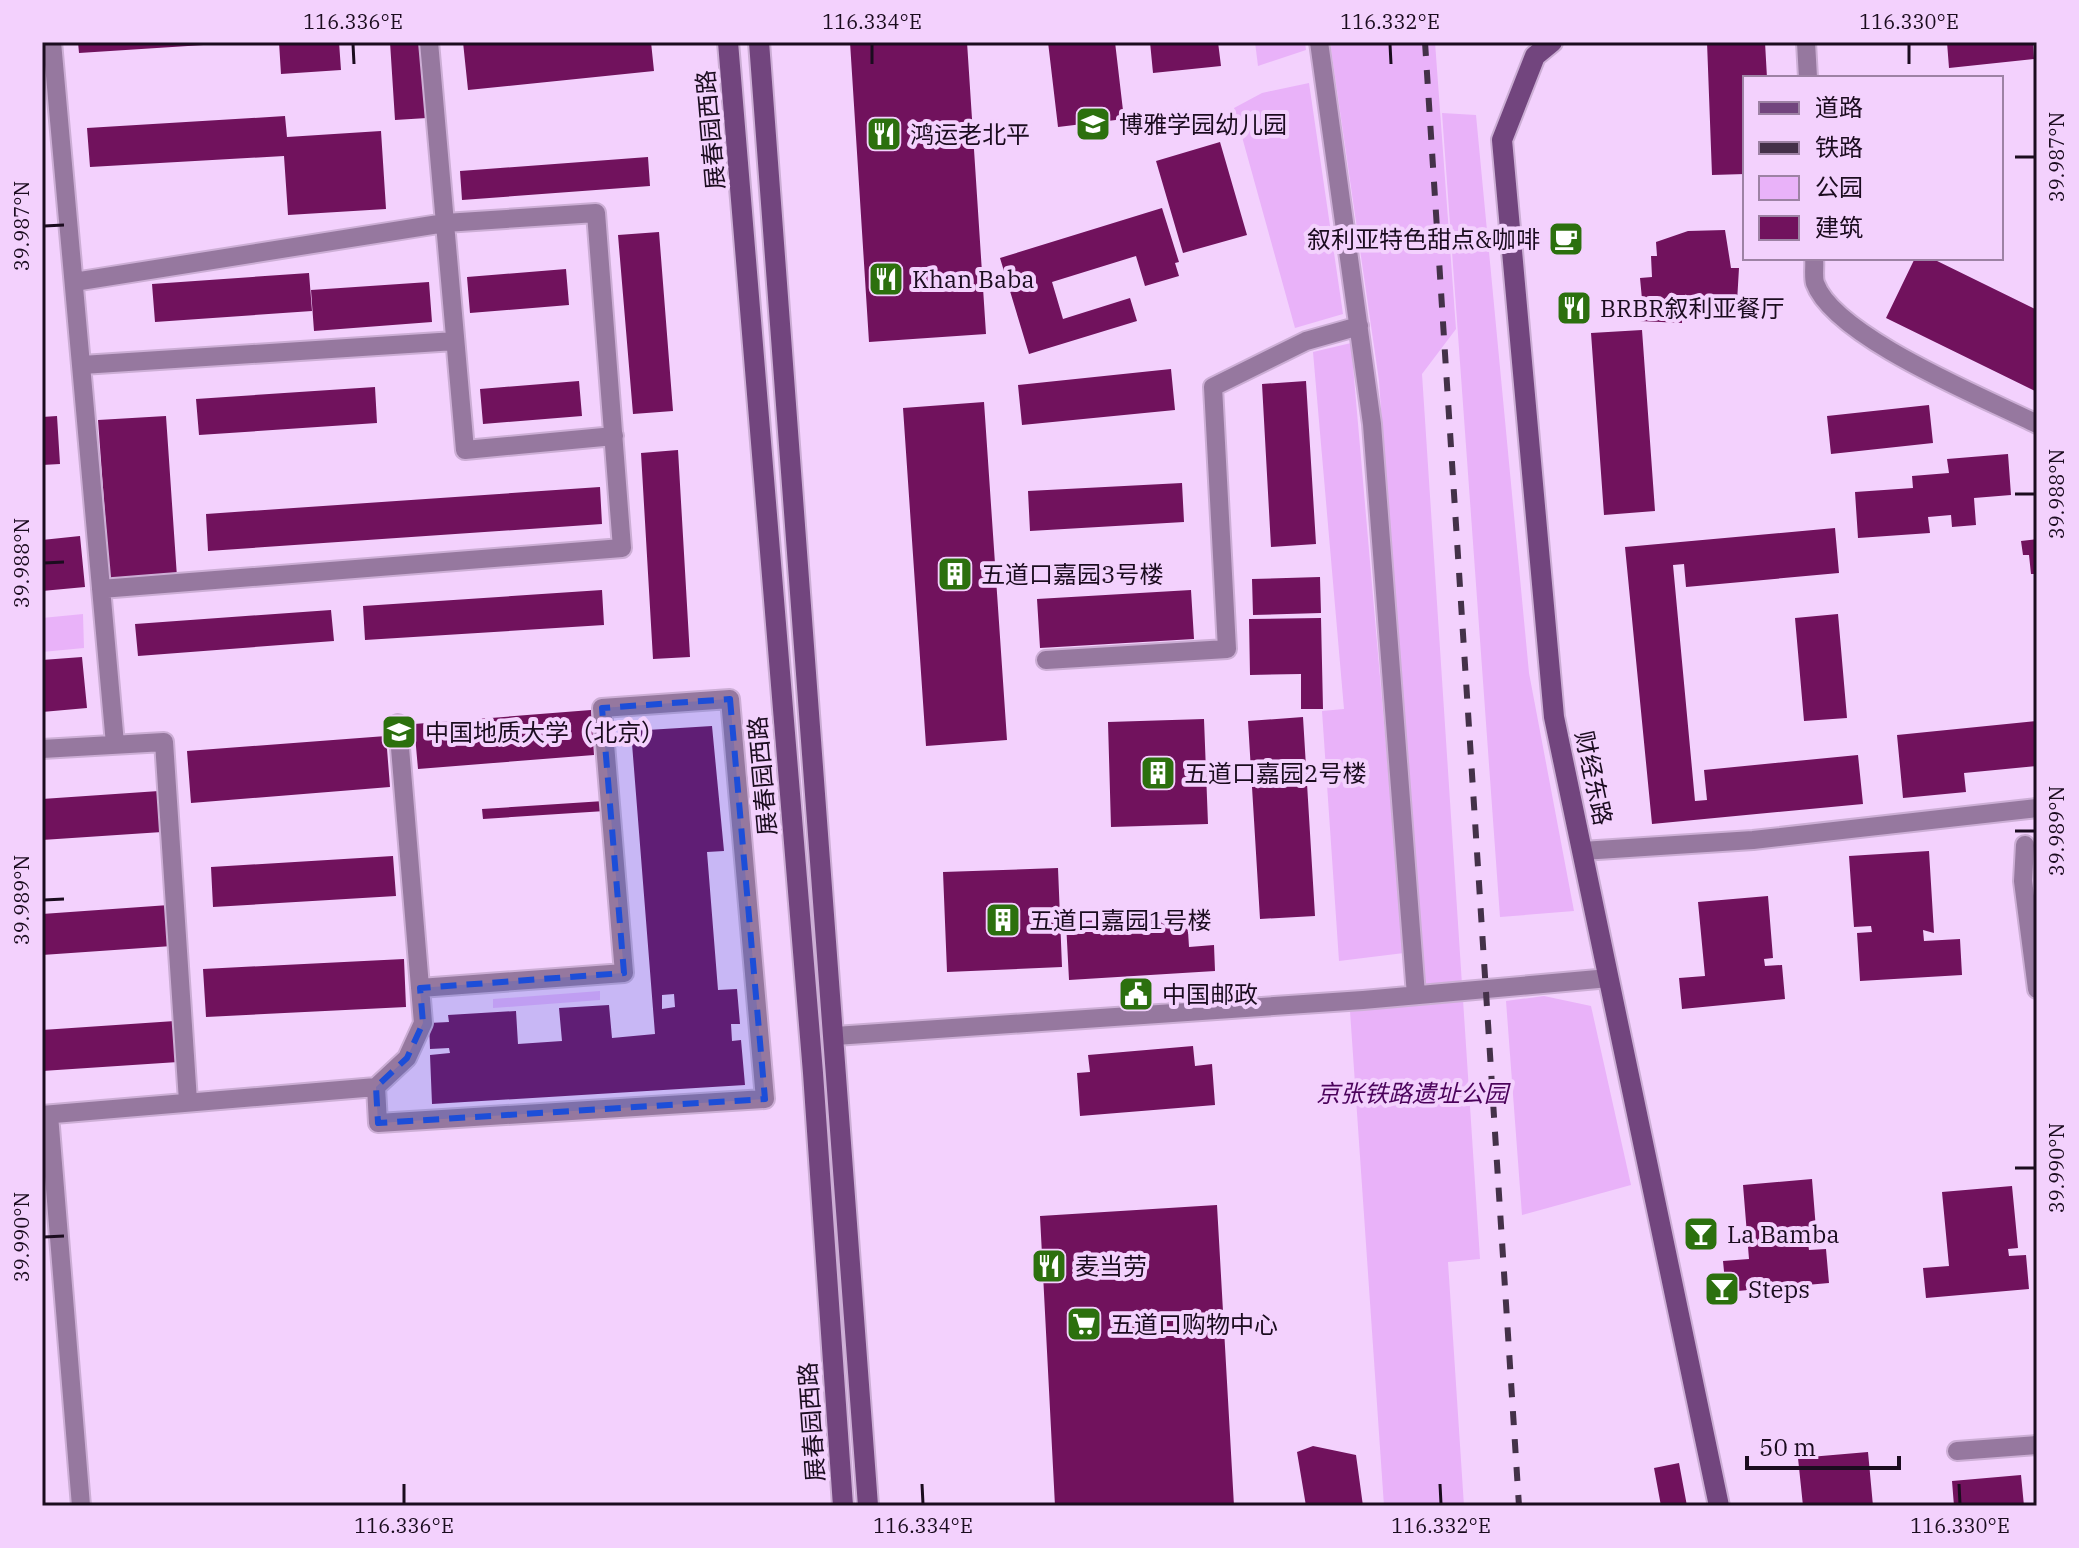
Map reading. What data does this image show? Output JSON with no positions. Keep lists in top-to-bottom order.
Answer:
{
  "streets": {
    "main road": ["展春园西路", "财经东路"]
  },
  "parks": ["京张铁路遗址公园"],
  "places": {
    "school or university": ["博雅学园幼儿园", "中国地质大学（北京）"],
    "restaurant": [
      "鸿运老北平",
      "Khan Baba",
      "BRBR叙利亚餐厅",
      "麦当劳"
    ],
    "cafe": ["叙利亚特色甜点&咖啡"],
    "building": ["五道口嘉园3号楼", "五道口嘉园2号楼", "五道口嘉园1号楼"],
    "public building": ["中国邮政"],
    "bar": ["La Bamba", "Steps"],
    "supermarket": ["五道口购物中心"]
  },
  "legend": [
    "道路",
    "铁路",
    "公园",
    "建筑"
  ],
  "scale_bar": "50 m",
  "coordinates": [
    "116.336°E",
    "116.334°E",
    "116.332°E",
    "116.330°E",
    "39.987°N",
    "39.988°N",
    "39.989°N",
    "39.990°N"
  ]
}
